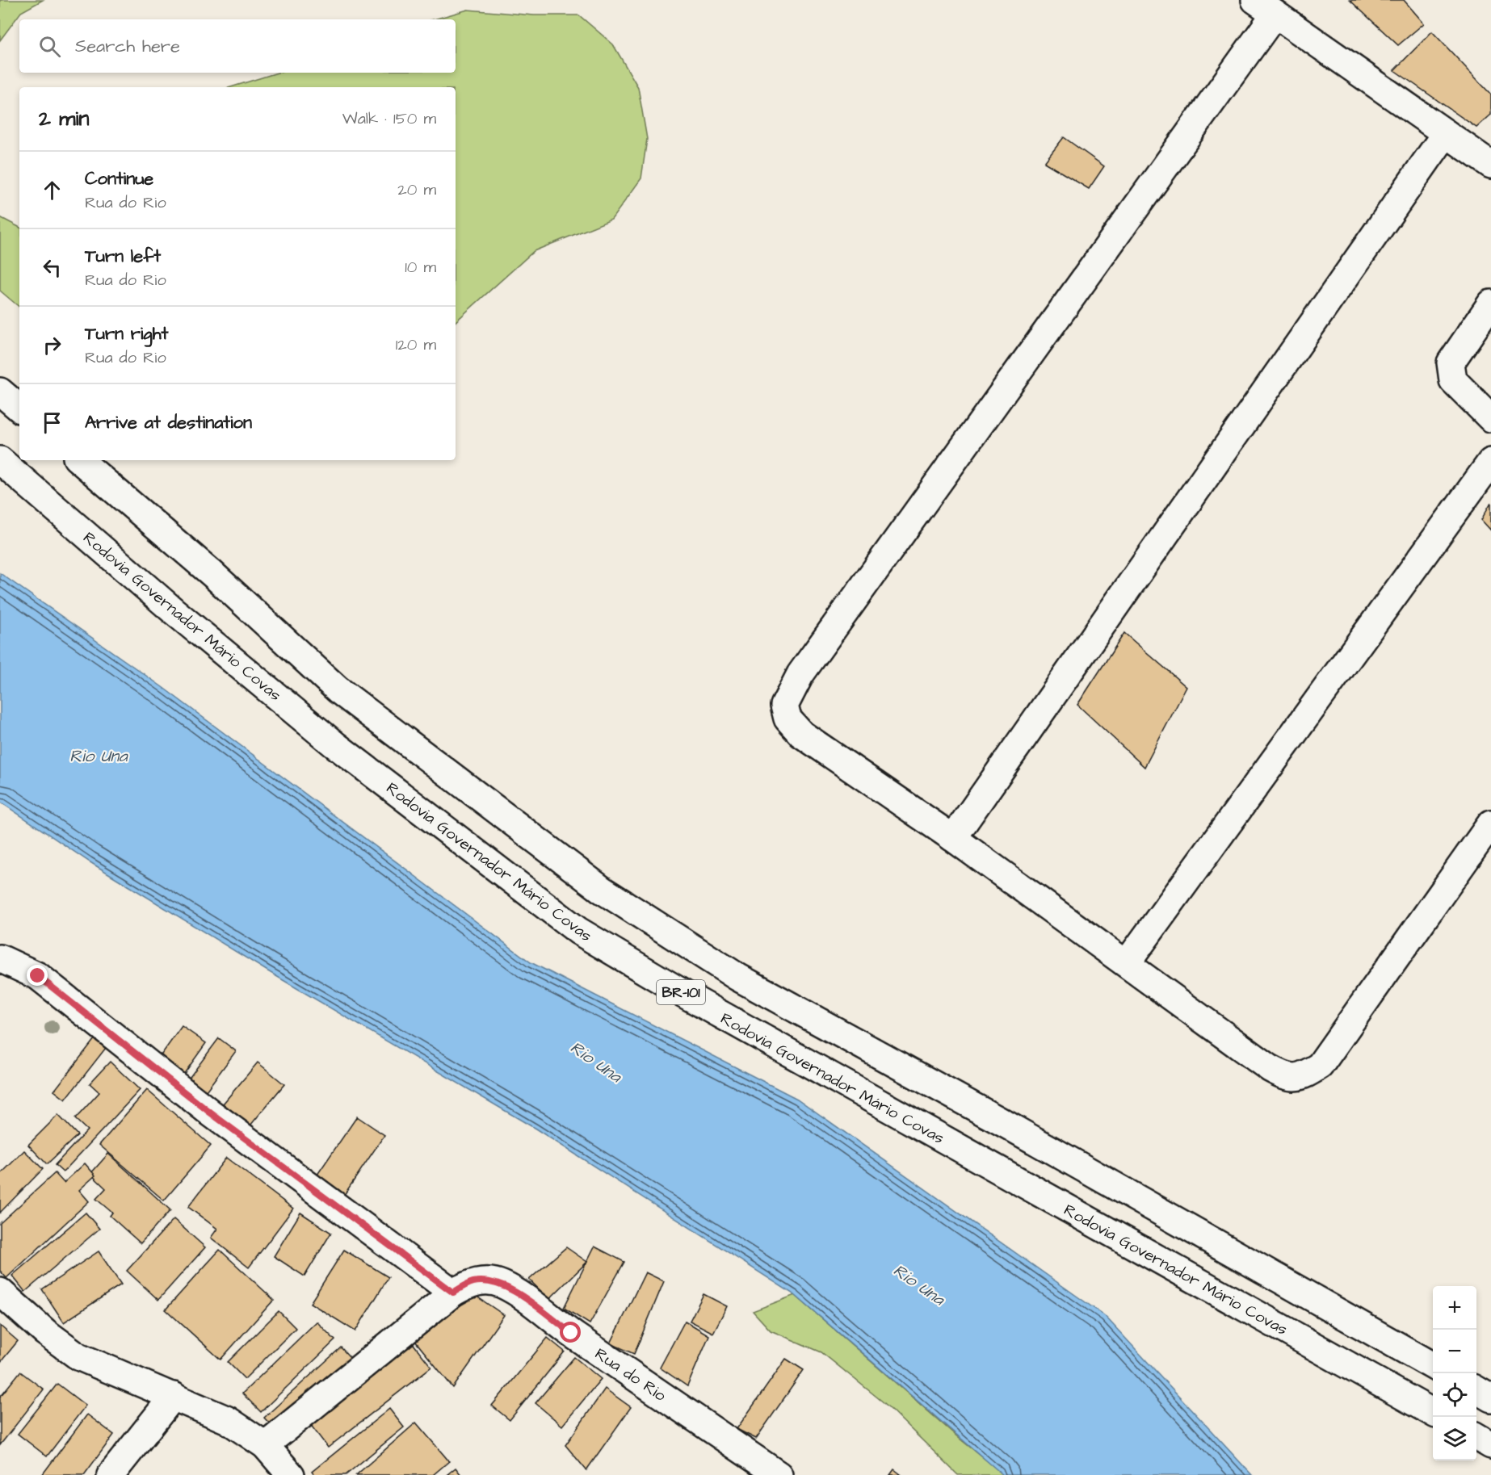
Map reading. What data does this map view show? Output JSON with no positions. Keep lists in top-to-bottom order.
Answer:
{
  "streets": {
    "main road": ["Rodovia Governador Mário Covas", "BR-101", "Rua do Rio"]
  },
  "water": ["Rio Una"],
  "page": {
    "search": "Search here",
    "heading": ["2 min", "Walk · 150 m"],
    "list": [
      ["Continue", "Rua do Rio", "20 m"],
      ["Turn left", "Rua do Rio", "10 m"],
      ["Turn right", "Rua do Rio", "120 m"],
      "Arrive at destination"
    ],
    "map_buttons": ["+", "−"]
  }
}
